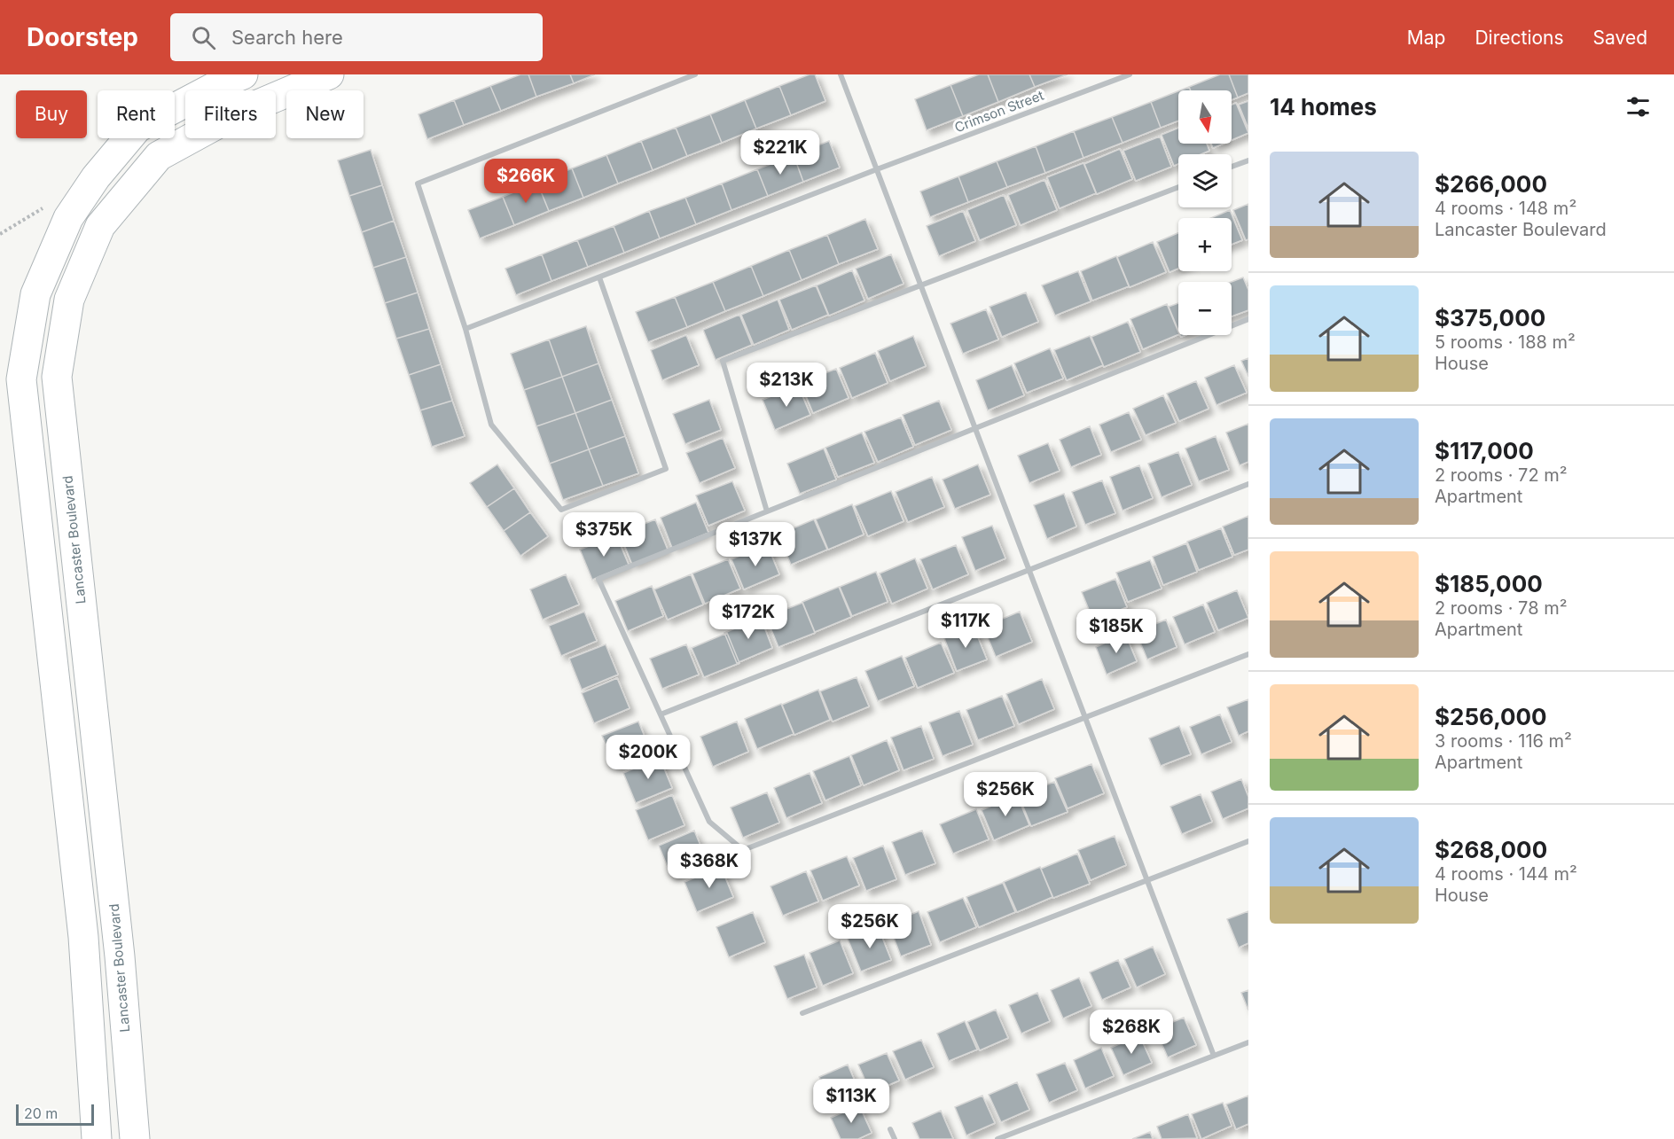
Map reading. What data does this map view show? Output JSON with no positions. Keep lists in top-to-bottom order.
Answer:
{
  "streets": {
    "main road": ["Lancaster Boulevard"],
    "street": ["Crimson Street"]
  },
  "scale_bar": "20 m",
  "north": "bottom",
  "page": {
    "header": "Doorstep",
    "search": "Search here",
    "nav": ["Map", "Directions", "Saved"],
    "heading": "14 homes",
    "map_buttons": ["+", "−"],
    "chip": [
      "Buy",
      "Rent",
      "Filters",
      "New"
    ],
    "price": [
      "$221K",
      "$266K",
      "$213K",
      "$375K",
      "$137K",
      "$172K",
      "$117K",
      "$185K",
      "$200K",
      "$256K",
      "$368K",
      "$256K",
      "$268K",
      "$113K"
    ],
    "list": [
      {
        "name": "$266,000",
        "note": "4 rooms · 148 m² · Lancaster Boulevard"
      },
      {
        "name": "$375,000",
        "note": "5 rooms · 188 m² · House"
      },
      {
        "name": "$117,000",
        "note": "2 rooms · 72 m² · Apartment"
      },
      {
        "name": "$185,000",
        "note": "2 rooms · 78 m² · Apartment"
      },
      {
        "name": "$256,000",
        "note": "3 rooms · 116 m² · Apartment"
      },
      {
        "name": "$268,000",
        "note": "4 rooms · 144 m² · House"
      }
    ],
    "scale": "20 m"
  }
}
